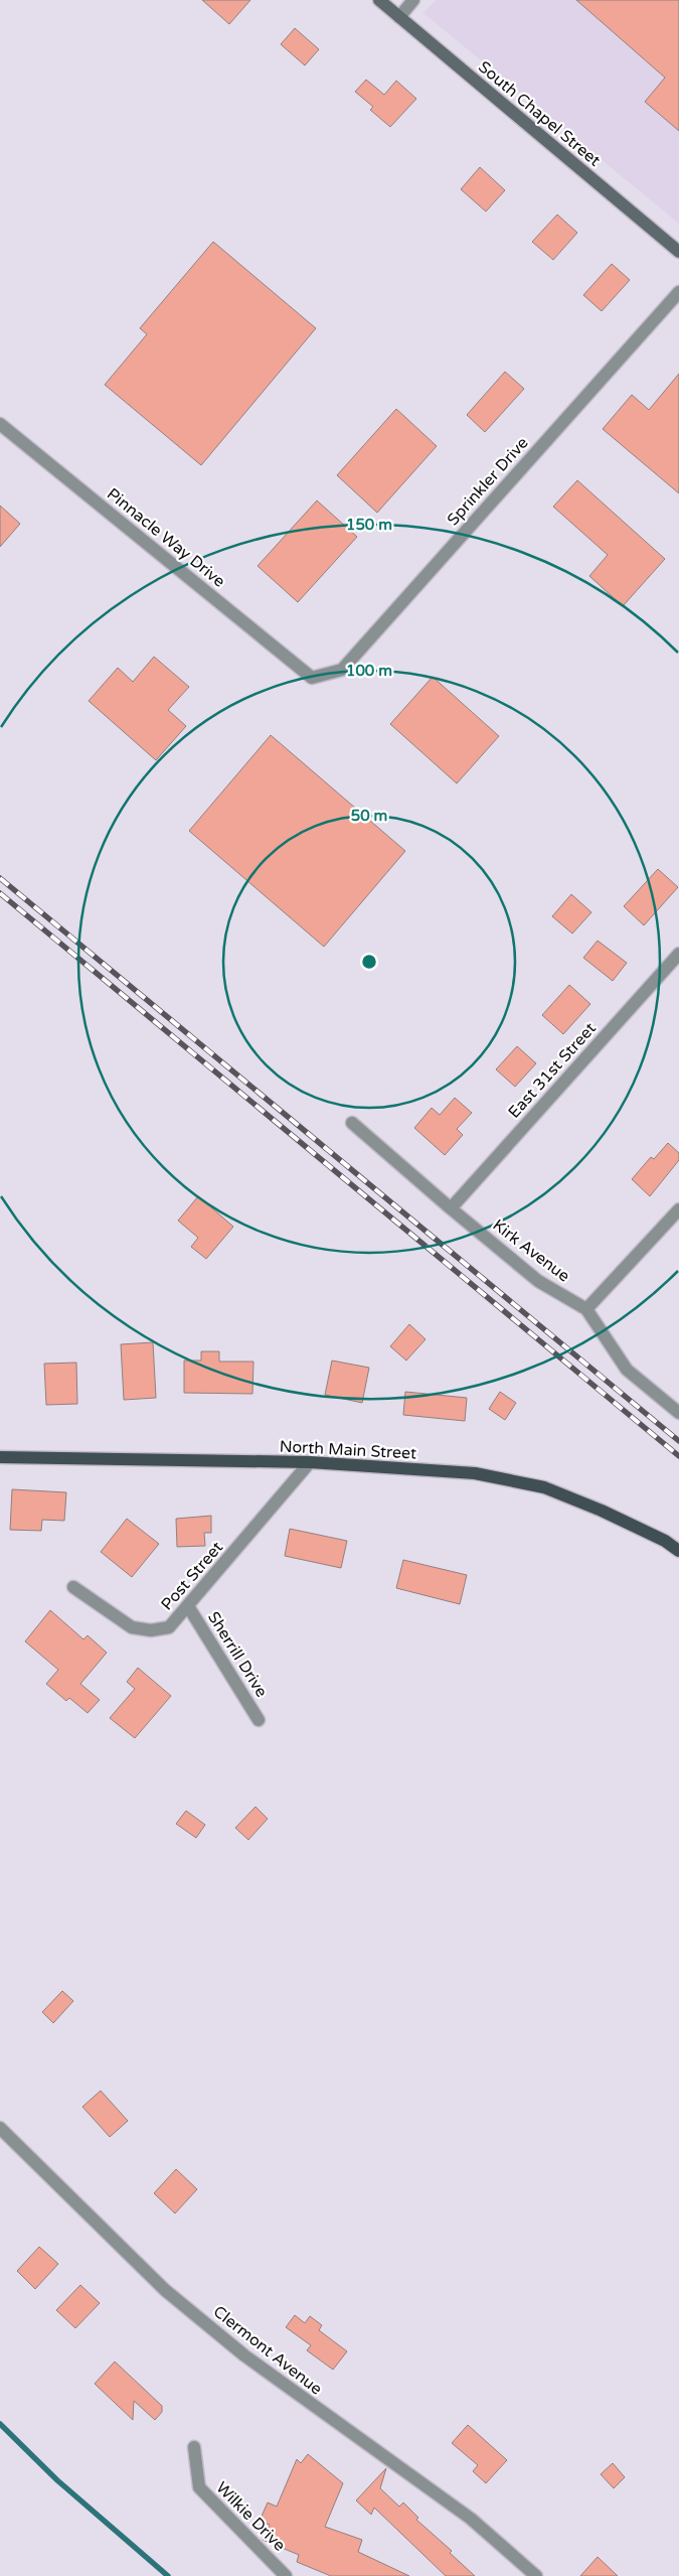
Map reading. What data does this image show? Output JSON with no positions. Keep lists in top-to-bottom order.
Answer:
{
  "streets": {
    "main road": ["North Main Street"],
    "street": [
      "South Chapel Street",
      "Sprinkler Drive",
      "Pinnacle Way Drive",
      "East 31st Street",
      "Kirk Avenue",
      "Post Street",
      "Sherrill Drive",
      "Clermont Avenue",
      "Wilkie Drive"
    ]
  },
  "crossings": [
    ["Sprinkler Drive", "Pinnacle Way Drive"],
    ["East 31st Street", "Kirk Avenue"],
    ["North Main Street", "Post Street"],
    ["Post Street", "Sherrill Drive"]
  ],
  "rings": ["150 m", "100 m", "50 m"]
}
